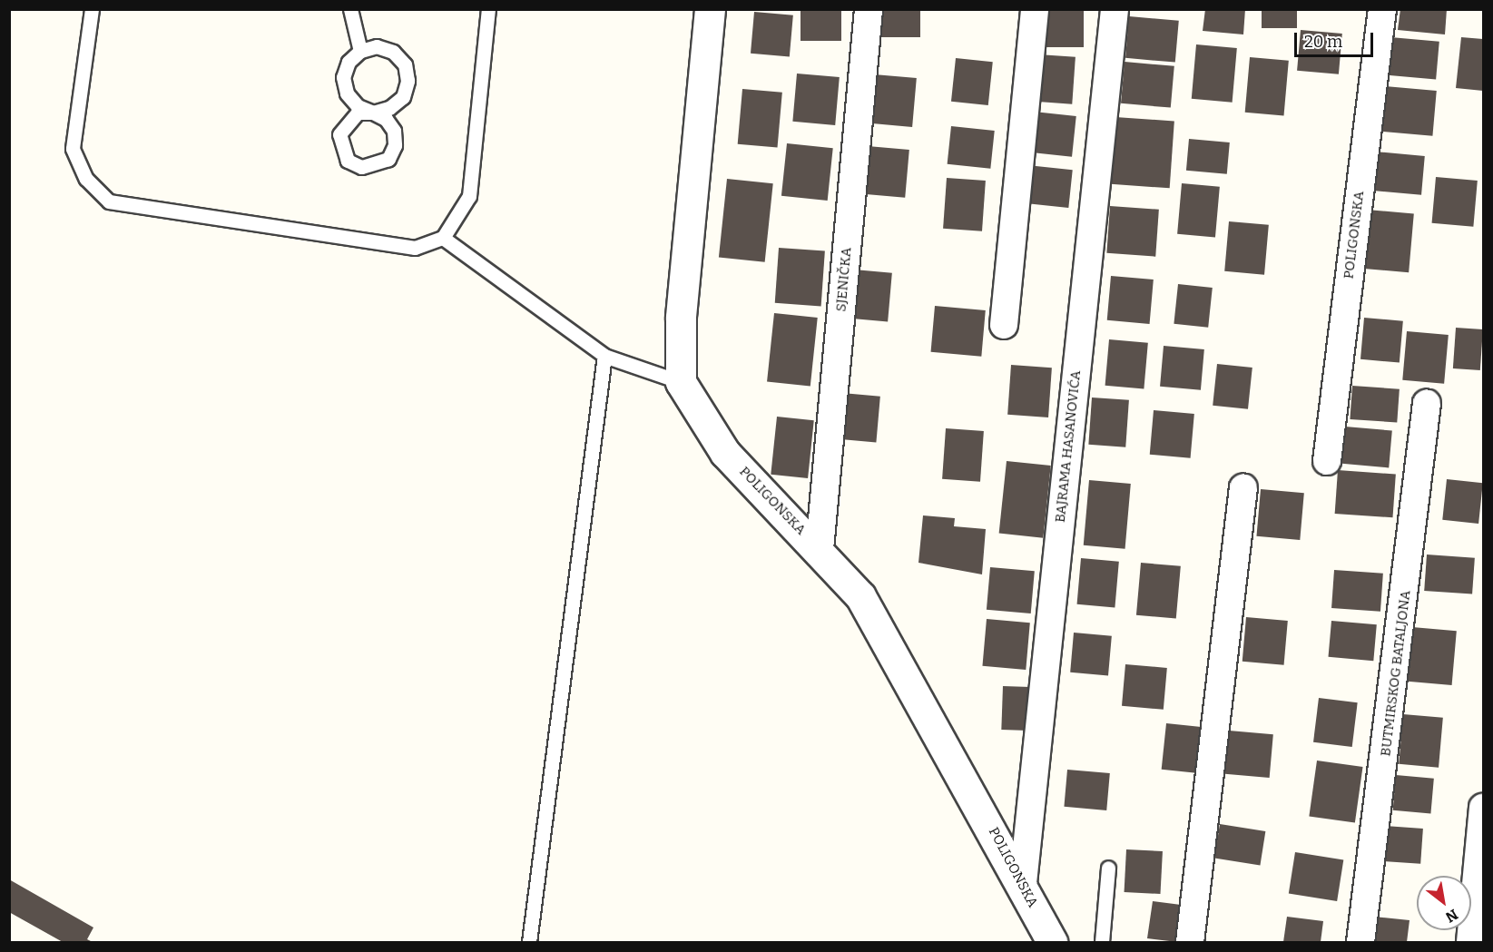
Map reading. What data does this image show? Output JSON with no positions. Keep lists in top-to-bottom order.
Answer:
{
  "streets": {
    "street": [
      "POLIGONSKA",
      "SJENIČKA",
      "BAJRAMA HASANOVIĆA",
      "BUTMIRSKOG BATALJONA"
    ]
  },
  "crossings": [
    ["POLIGONSKA", "SJENIČKA"],
    ["POLIGONSKA", "BAJRAMA HASANOVIĆA"]
  ],
  "scale_bar": "20 m",
  "north": "bottom right"
}
